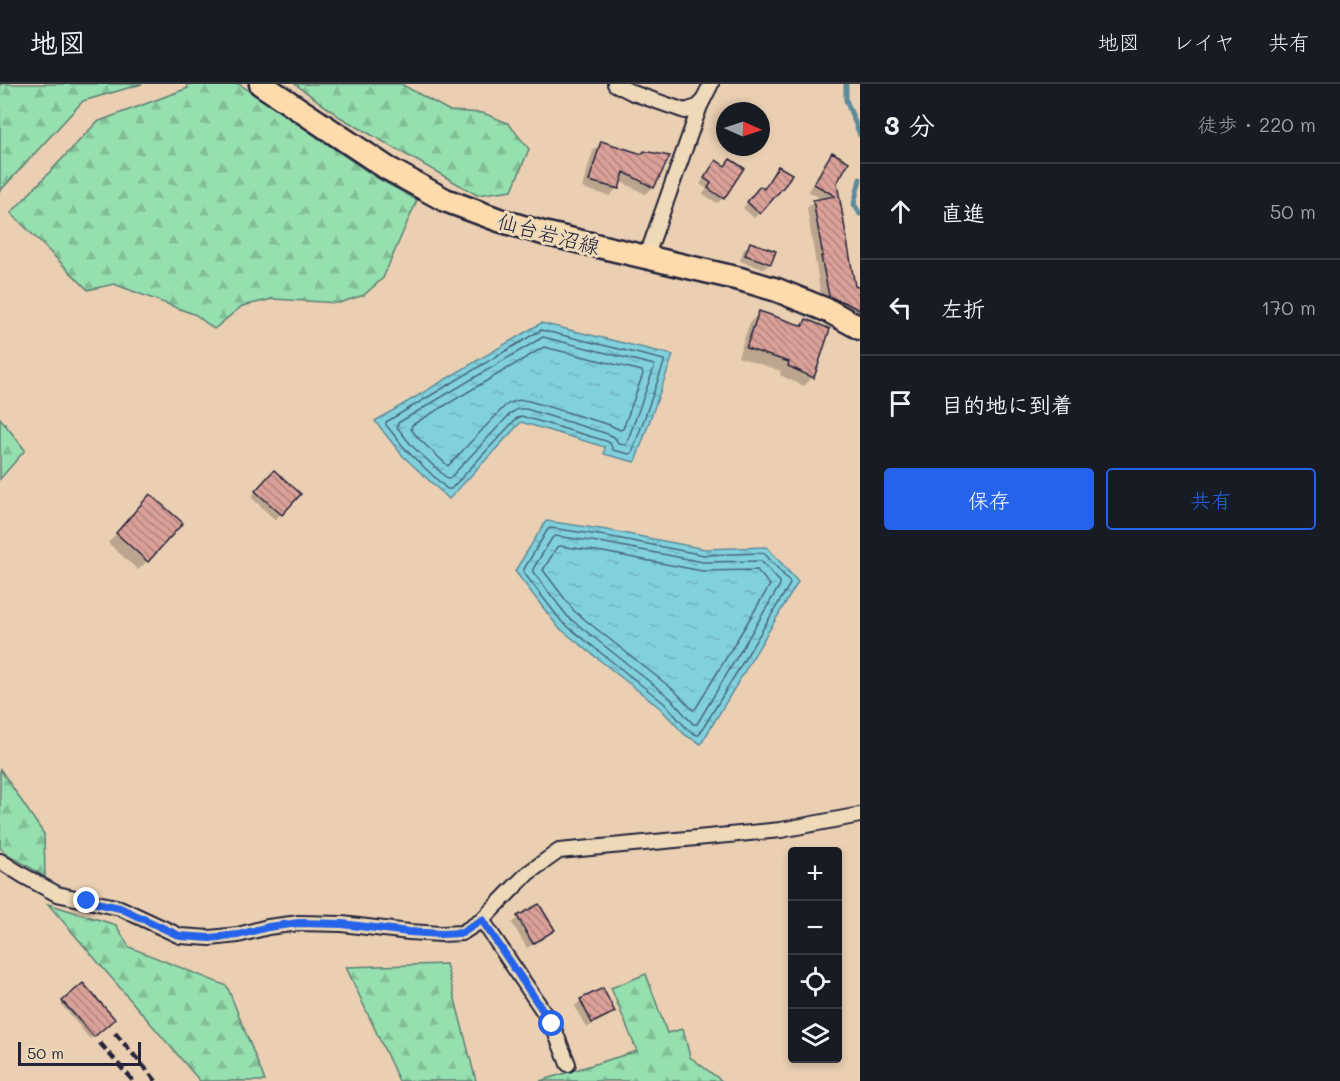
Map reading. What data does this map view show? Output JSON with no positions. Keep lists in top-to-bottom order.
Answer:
{
  "streets": {
    "main road": ["仙台岩沼線"]
  },
  "scale_bar": "50 m",
  "north": "right",
  "page": {
    "header": "地図",
    "nav": ["地図", "レイヤ", "共有"],
    "heading": ["3 分", "徒歩 · 220 m"],
    "list": [
      ["直進", "50 m"],
      ["左折", "170 m"],
      "目的地に到着"
    ],
    "buttons": ["保存", "共有"],
    "map_buttons": ["+", "−"],
    "scale": "50 m"
  }
}
